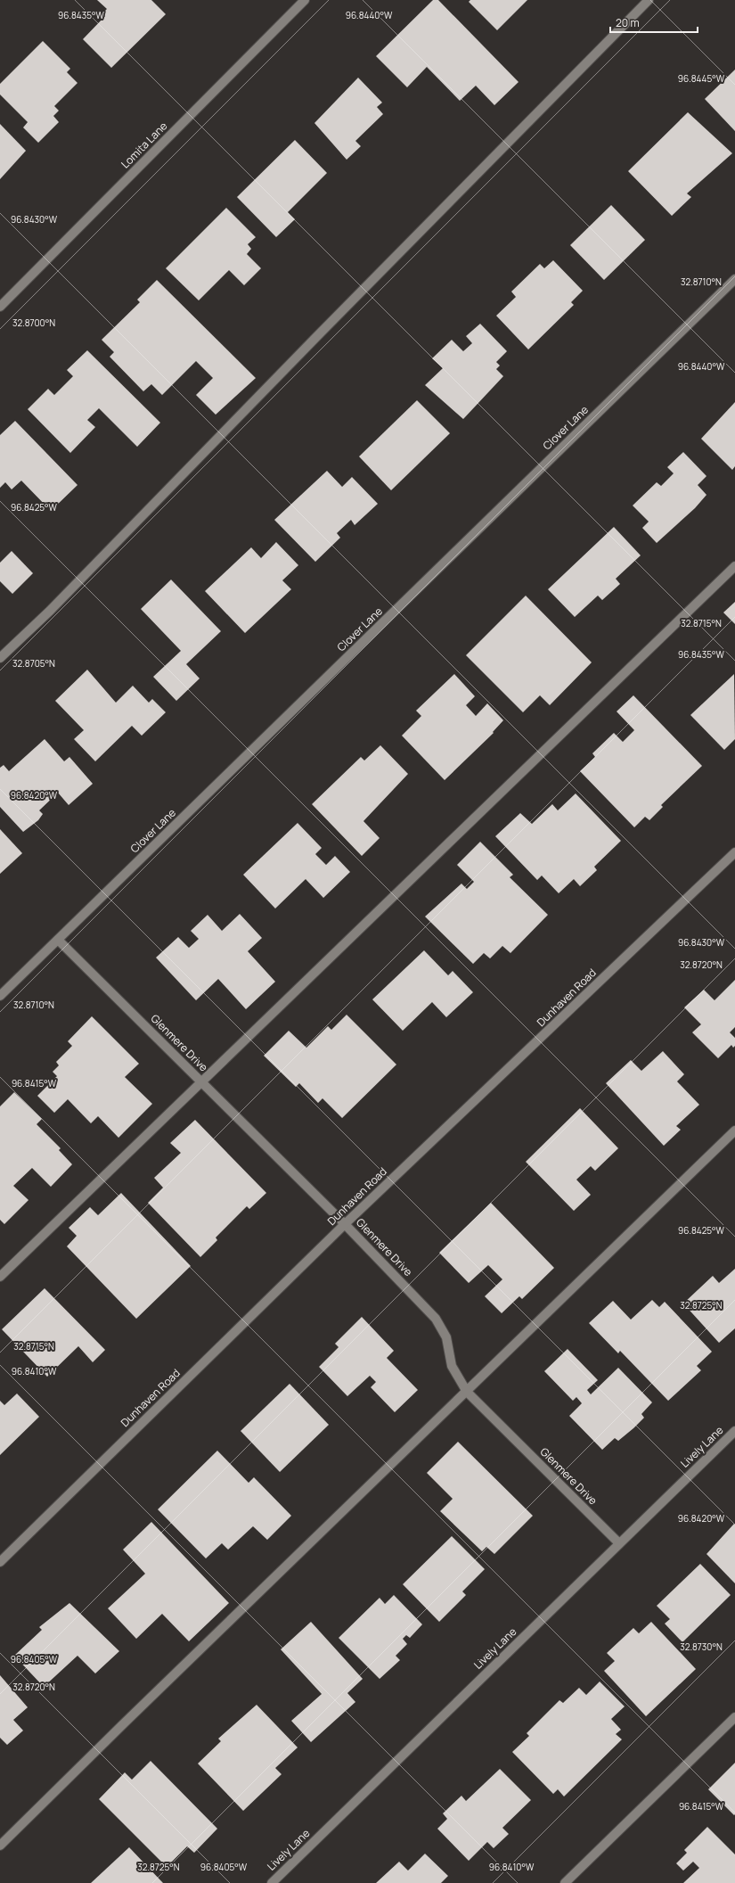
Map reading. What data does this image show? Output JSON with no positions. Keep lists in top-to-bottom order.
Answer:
{
  "streets": {
    "street": [
      "Lomita Lane",
      "Clover Lane",
      "Dunhaven Road",
      "Glenmere Drive",
      "Lively Lane"
    ]
  },
  "crossings": [
    ["Clover Lane", "Glenmere Drive"],
    ["Dunhaven Road", "Glenmere Drive"],
    ["Glenmere Drive", "Lively Lane"]
  ],
  "scale_bar": "20 m",
  "coordinates": [
    "96.8435°W",
    "96.8440°W",
    "96.8445°W",
    "96.8430°W",
    "32.8710°N",
    "32.8700°N",
    "96.8425°W",
    "32.8715°N",
    "32.8705°N",
    "96.8420°W",
    "32.8720°N",
    "96.8415°W",
    "32.8725°N",
    "96.8410°W",
    "32.8730°N",
    "96.8405°W"
  ]
}
